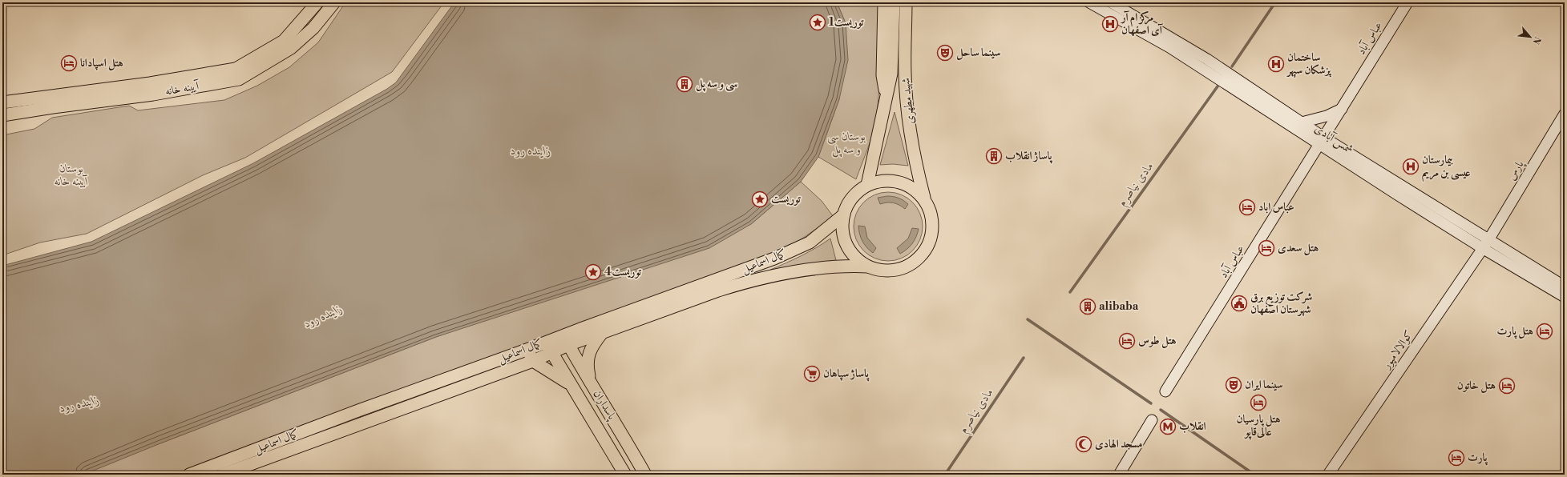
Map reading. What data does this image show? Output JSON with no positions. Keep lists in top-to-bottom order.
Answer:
{
  "streets": {
    "main road": [
      "عباس آباد",
      "آیینه خانه",
      "شهید مطهری",
      "شمس آبادی",
      "پارس",
      "کمال اسماعیل",
      "کوالالامپور",
      "پاسداران"
    ]
  },
  "crossings": [
    ["عباس آباد", "شمس آبادی"],
    ["شهید مطهری", "کمال اسماعیل"],
    ["شمس آبادی", "پارس"],
    ["شمس آبادی", "کوالالامپور"],
    ["پارس", "کوالالامپور"],
    ["کمال اسماعیل", "پاسداران"]
  ],
  "water": ["زاینده رود", "مادی نیاصرم"],
  "parks": ["بوستان سی و سه پل", "بوستان آیینه خانه"],
  "places": {
    "place": ["توریست1", "توریست", "توریست4"],
    "hospital": ["مرکز ام آر آی اصفهان", "ساختمان پزشکان سپهر", "بیمارستان عیسی بن مریم"],
    "theatre": ["سینما ساحل", "سینما ایران"],
    "hotel": [
      "هتل اسپادانا",
      "عباس اباد",
      "هتل سعدی",
      "هتل پارت",
      "هتل طوس",
      "هتل خاتون",
      "هتل پارسیان عالی‌قاپو",
      "پارت"
    ],
    "building": ["سی و سه پل", "پاساژ انقلاب", "alibaba"],
    "public building": ["شرکت توزیع برق شهرستان اصفهان"],
    "supermarket": ["پاساژ سپاهان"],
    "metro station": ["انقلاب"],
    "mosque": ["مسجد الهادی"]
  },
  "north": "bottom right"
}
